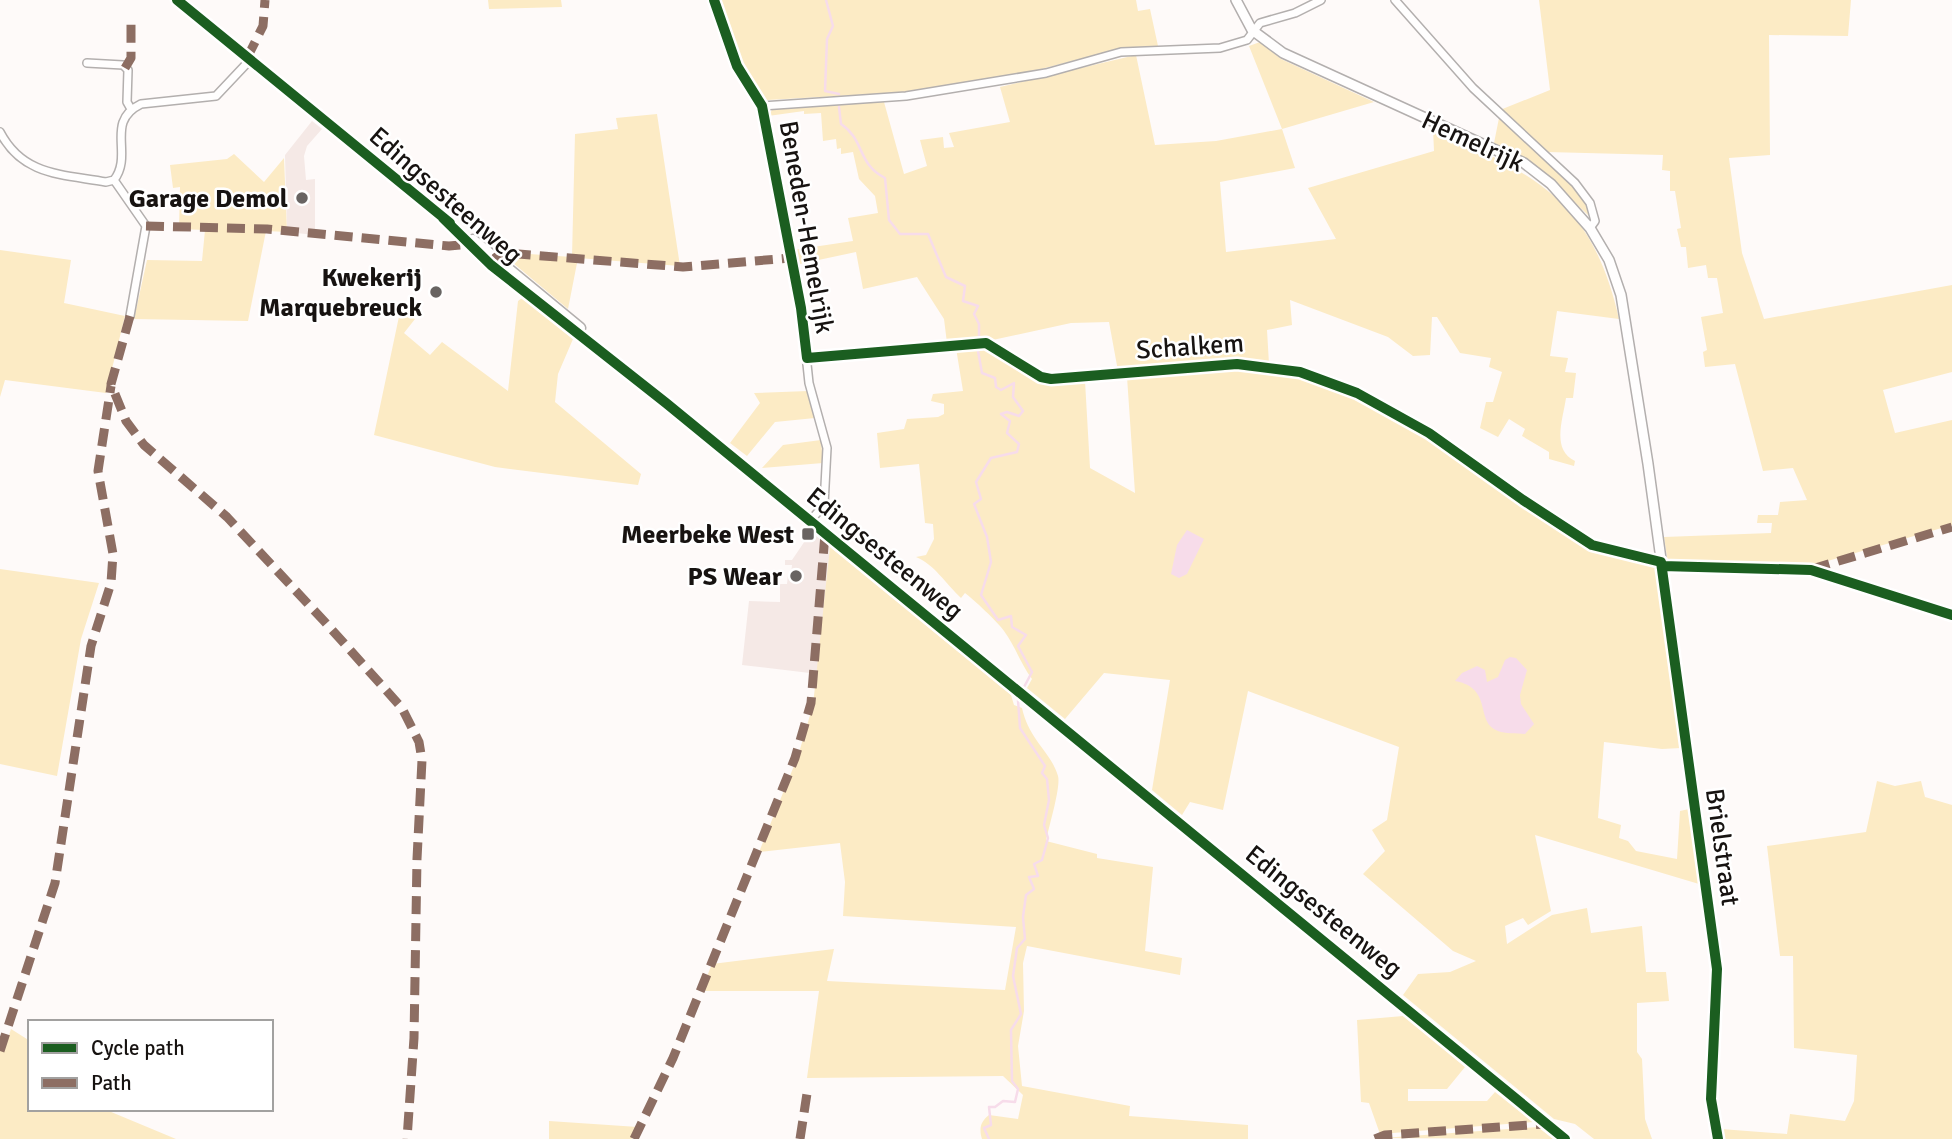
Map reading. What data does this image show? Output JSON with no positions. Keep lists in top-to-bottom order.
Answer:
{
  "streets": {
    "main road": ["Edingsesteenweg"],
    "street": [
      "Hemelrijk",
      "Beneden-Hemelrijk",
      "Schalkem",
      "Brielstraat"
    ]
  },
  "crossings": [
    ["Hemelrijk", "Beneden-Hemelrijk"],
    ["Hemelrijk", "Schalkem"],
    ["Hemelrijk", "Brielstraat"],
    ["Edingsesteenweg", "Beneden-Hemelrijk"],
    ["Beneden-Hemelrijk", "Schalkem"],
    ["Schalkem", "Brielstraat"]
  ],
  "places": {
    "other": ["Garage Demol", "Kwekerij Marquebreuck", "PS Wear"],
    "transit": ["Meerbeke West"]
  },
  "legend": ["Cycle path", "Path"]
}
